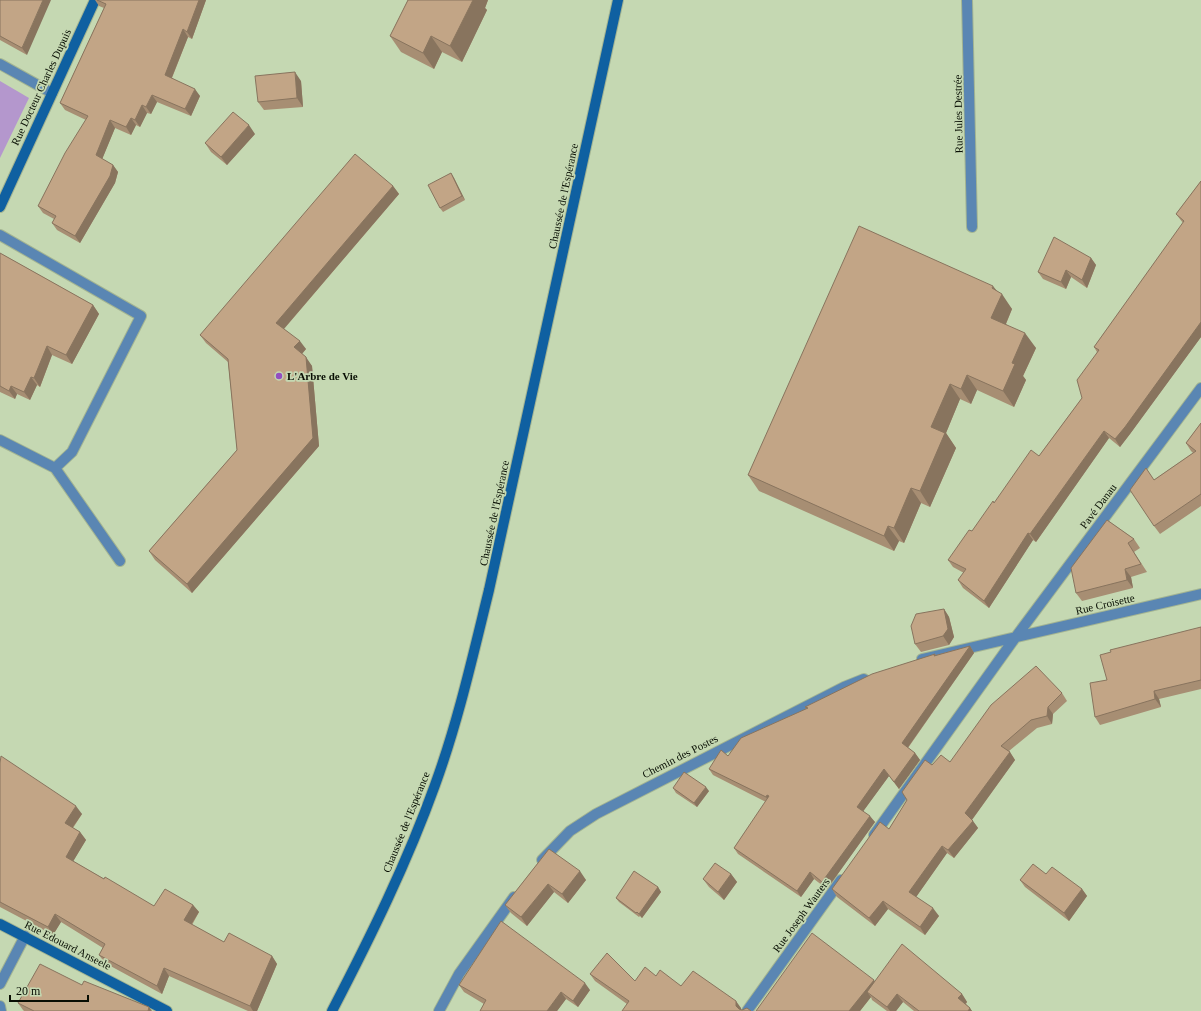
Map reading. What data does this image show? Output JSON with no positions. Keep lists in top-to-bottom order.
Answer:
{
  "streets": {
    "main road": ["Rue Docteur Charles Dupuis", "Chaussée de l'Espérance", "Rue Edouard Anseele"],
    "street": [
      "Rue Jules Destrée",
      "Pavé Danau",
      "Rue Croisette",
      "Chemin des Postes",
      "Rue Joseph Wauters"
    ]
  },
  "crossings": [
    ["Pavé Danau", "Rue Croisette"]
  ],
  "places": ["L'Arbre de Vie"],
  "scale_bar": "20 m"
}
